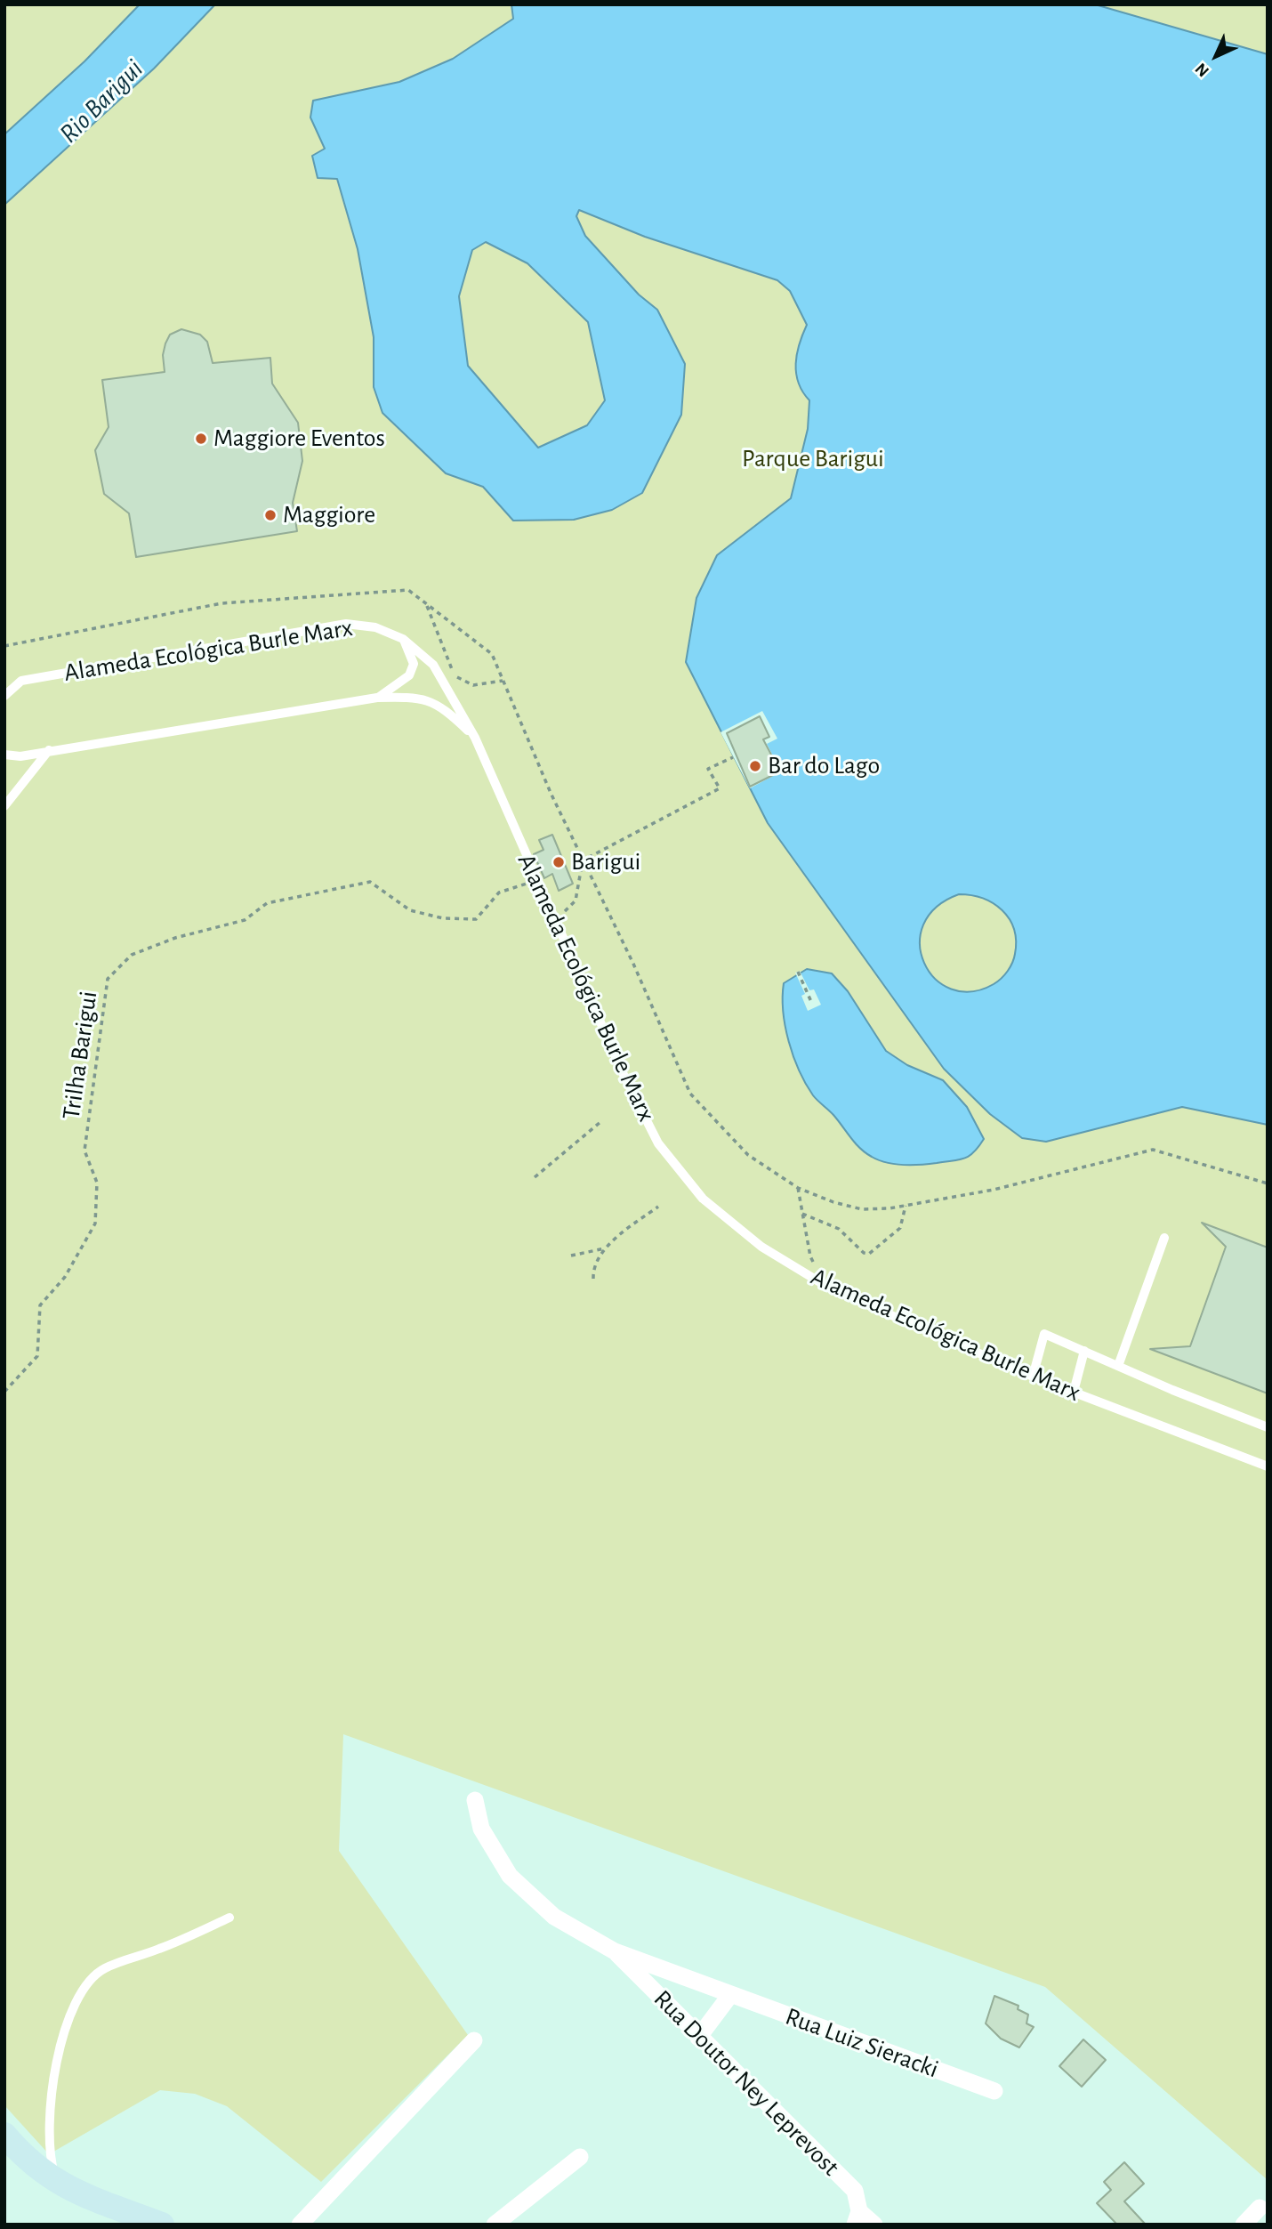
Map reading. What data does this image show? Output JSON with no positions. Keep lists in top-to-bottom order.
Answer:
{
  "streets": {
    "street": ["Rua Luiz Sieracki", "Rua Doutor Ney Leprevost"],
    "lane": ["Alameda Ecológica Burle Marx"],
    "path": ["Trilha Barigui"]
  },
  "crossings": [
    ["Alameda Ecológica Burle Marx", "Trilha Barigui"],
    ["Rua Luiz Sieracki", "Rua Doutor Ney Leprevost"]
  ],
  "water": ["Rio Barigui"],
  "parks": ["Parque Barigui"],
  "places": [
    "Maggiore Eventos",
    "Maggiore",
    "Bar do Lago",
    "Barigui"
  ],
  "north": "bottom left"
}
